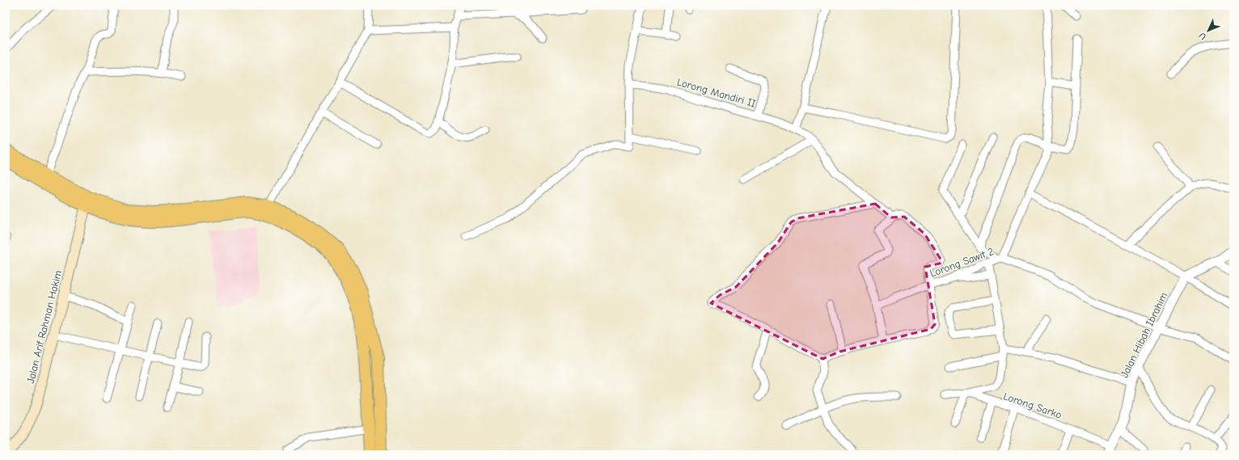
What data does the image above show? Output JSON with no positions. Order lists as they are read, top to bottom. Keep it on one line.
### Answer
{"streets":{"main road":["Jalan Arif Rahman Hakim"],"street":["Lorong Mandiri II","Lorong Sawit 2","Jalan Hibah Ibrahim","Lorong Sarko"]},"crossings":[["Lorong Sawit 2","Jalan Hibah Ibrahim"],["Jalan Hibah Ibrahim","Lorong Sarko"]],"north":"bottom left"}
